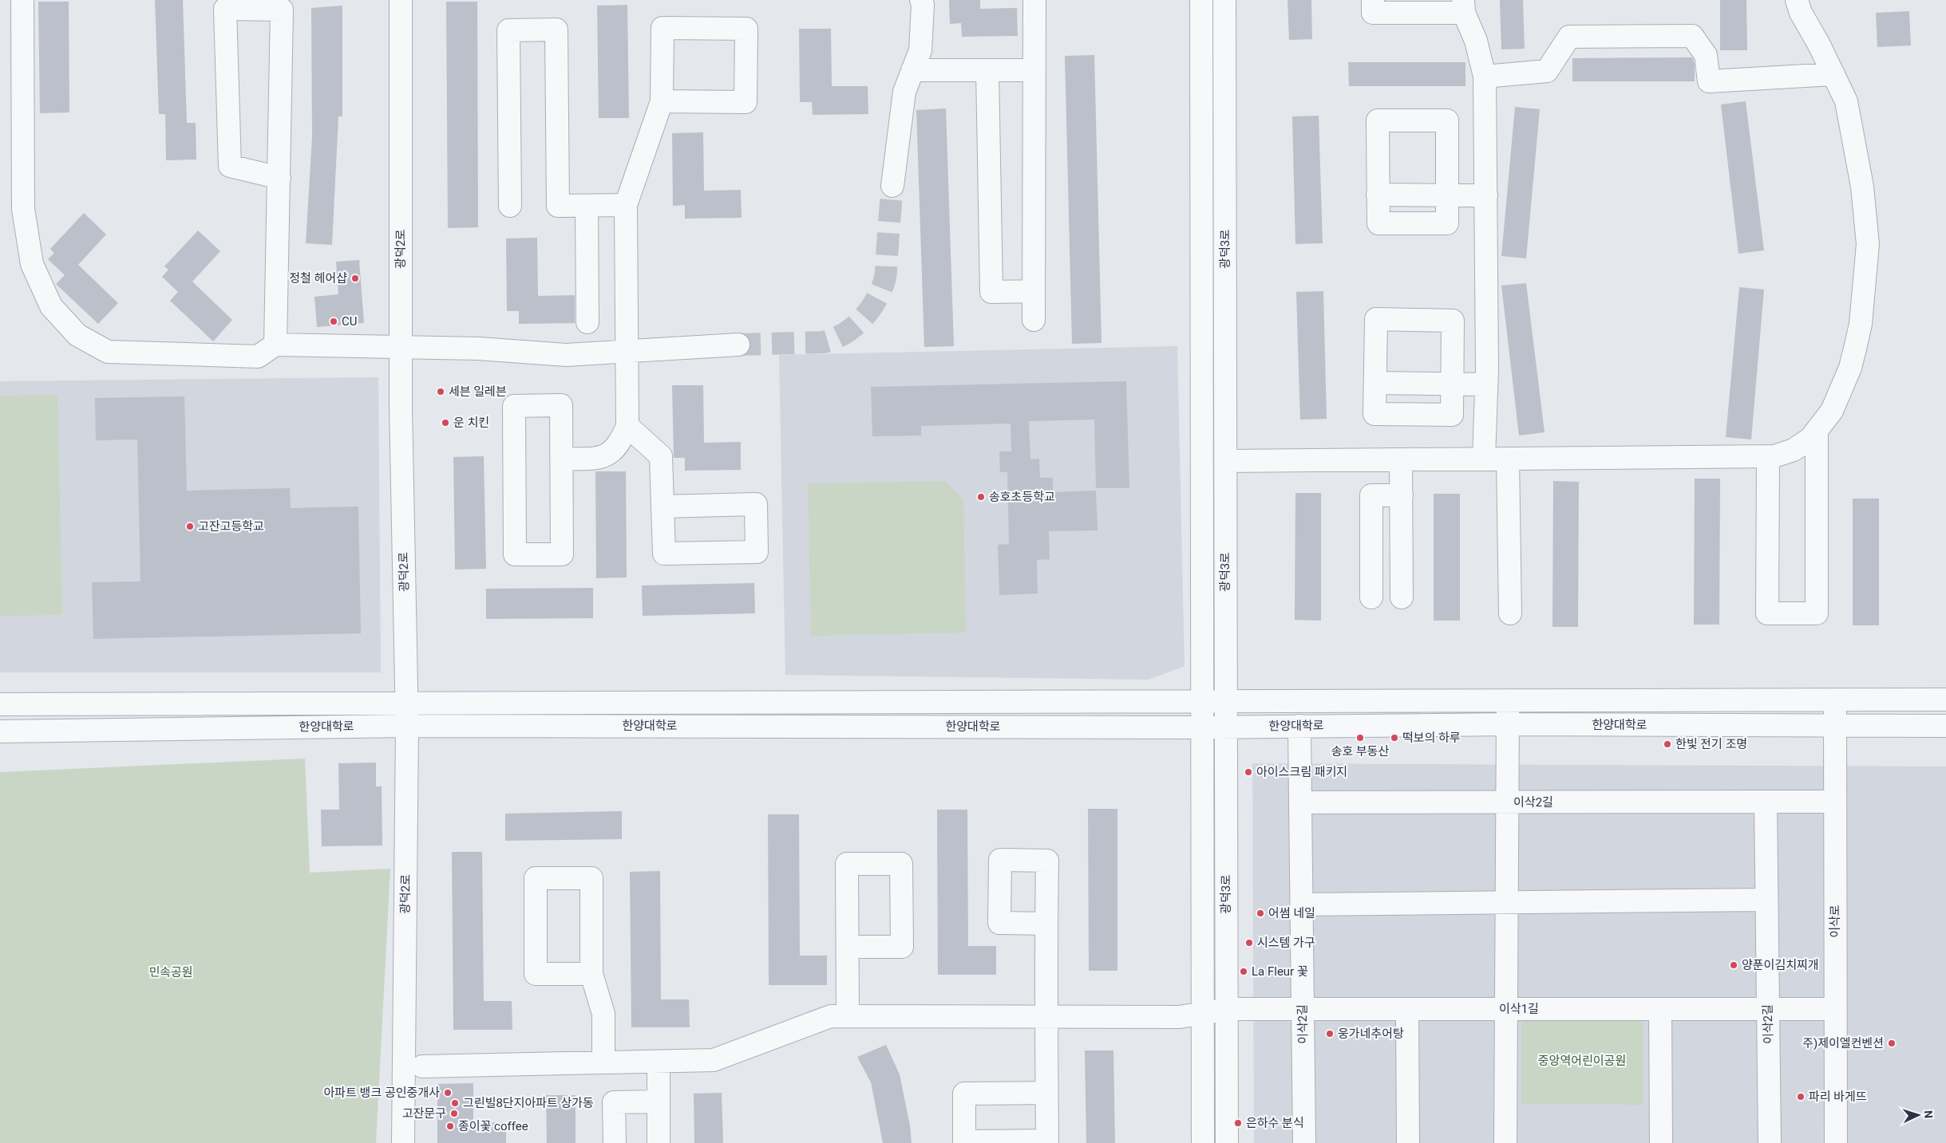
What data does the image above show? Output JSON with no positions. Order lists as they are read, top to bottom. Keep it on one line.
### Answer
{"streets":{"street":["광덕2로","광덕3로","한양대학로","이삭2길","이삭로","이삭1길"]},"crossings":[["광덕2로","한양대학로"],["광덕3로","한양대학로"],["광덕3로","이삭1길"],["한양대학로","이삭로"],["이삭2길","이삭1길"],["이삭로","이삭1길"]],"parks":["민속공원","중앙역어린이공원"],"places":["정철 헤어샵","CU","세븐 일레븐","운 치킨","송호초등학교","고잔고등학교","송호 부동산","떡보의 하루","한빛 전기 조명","아이스크림 패키지","어썸 네일","시스템 가구","양푼이김치찌개","La Fleur 꽃","웅가네추어탕","주)제이엘컨벤션","아파트 뱅크 공인중개사","파리 바게뜨","그린빌8단지아파트 상가동","고잔문구","은하수 분식","종이꽃 coffee"],"north":"right"}
